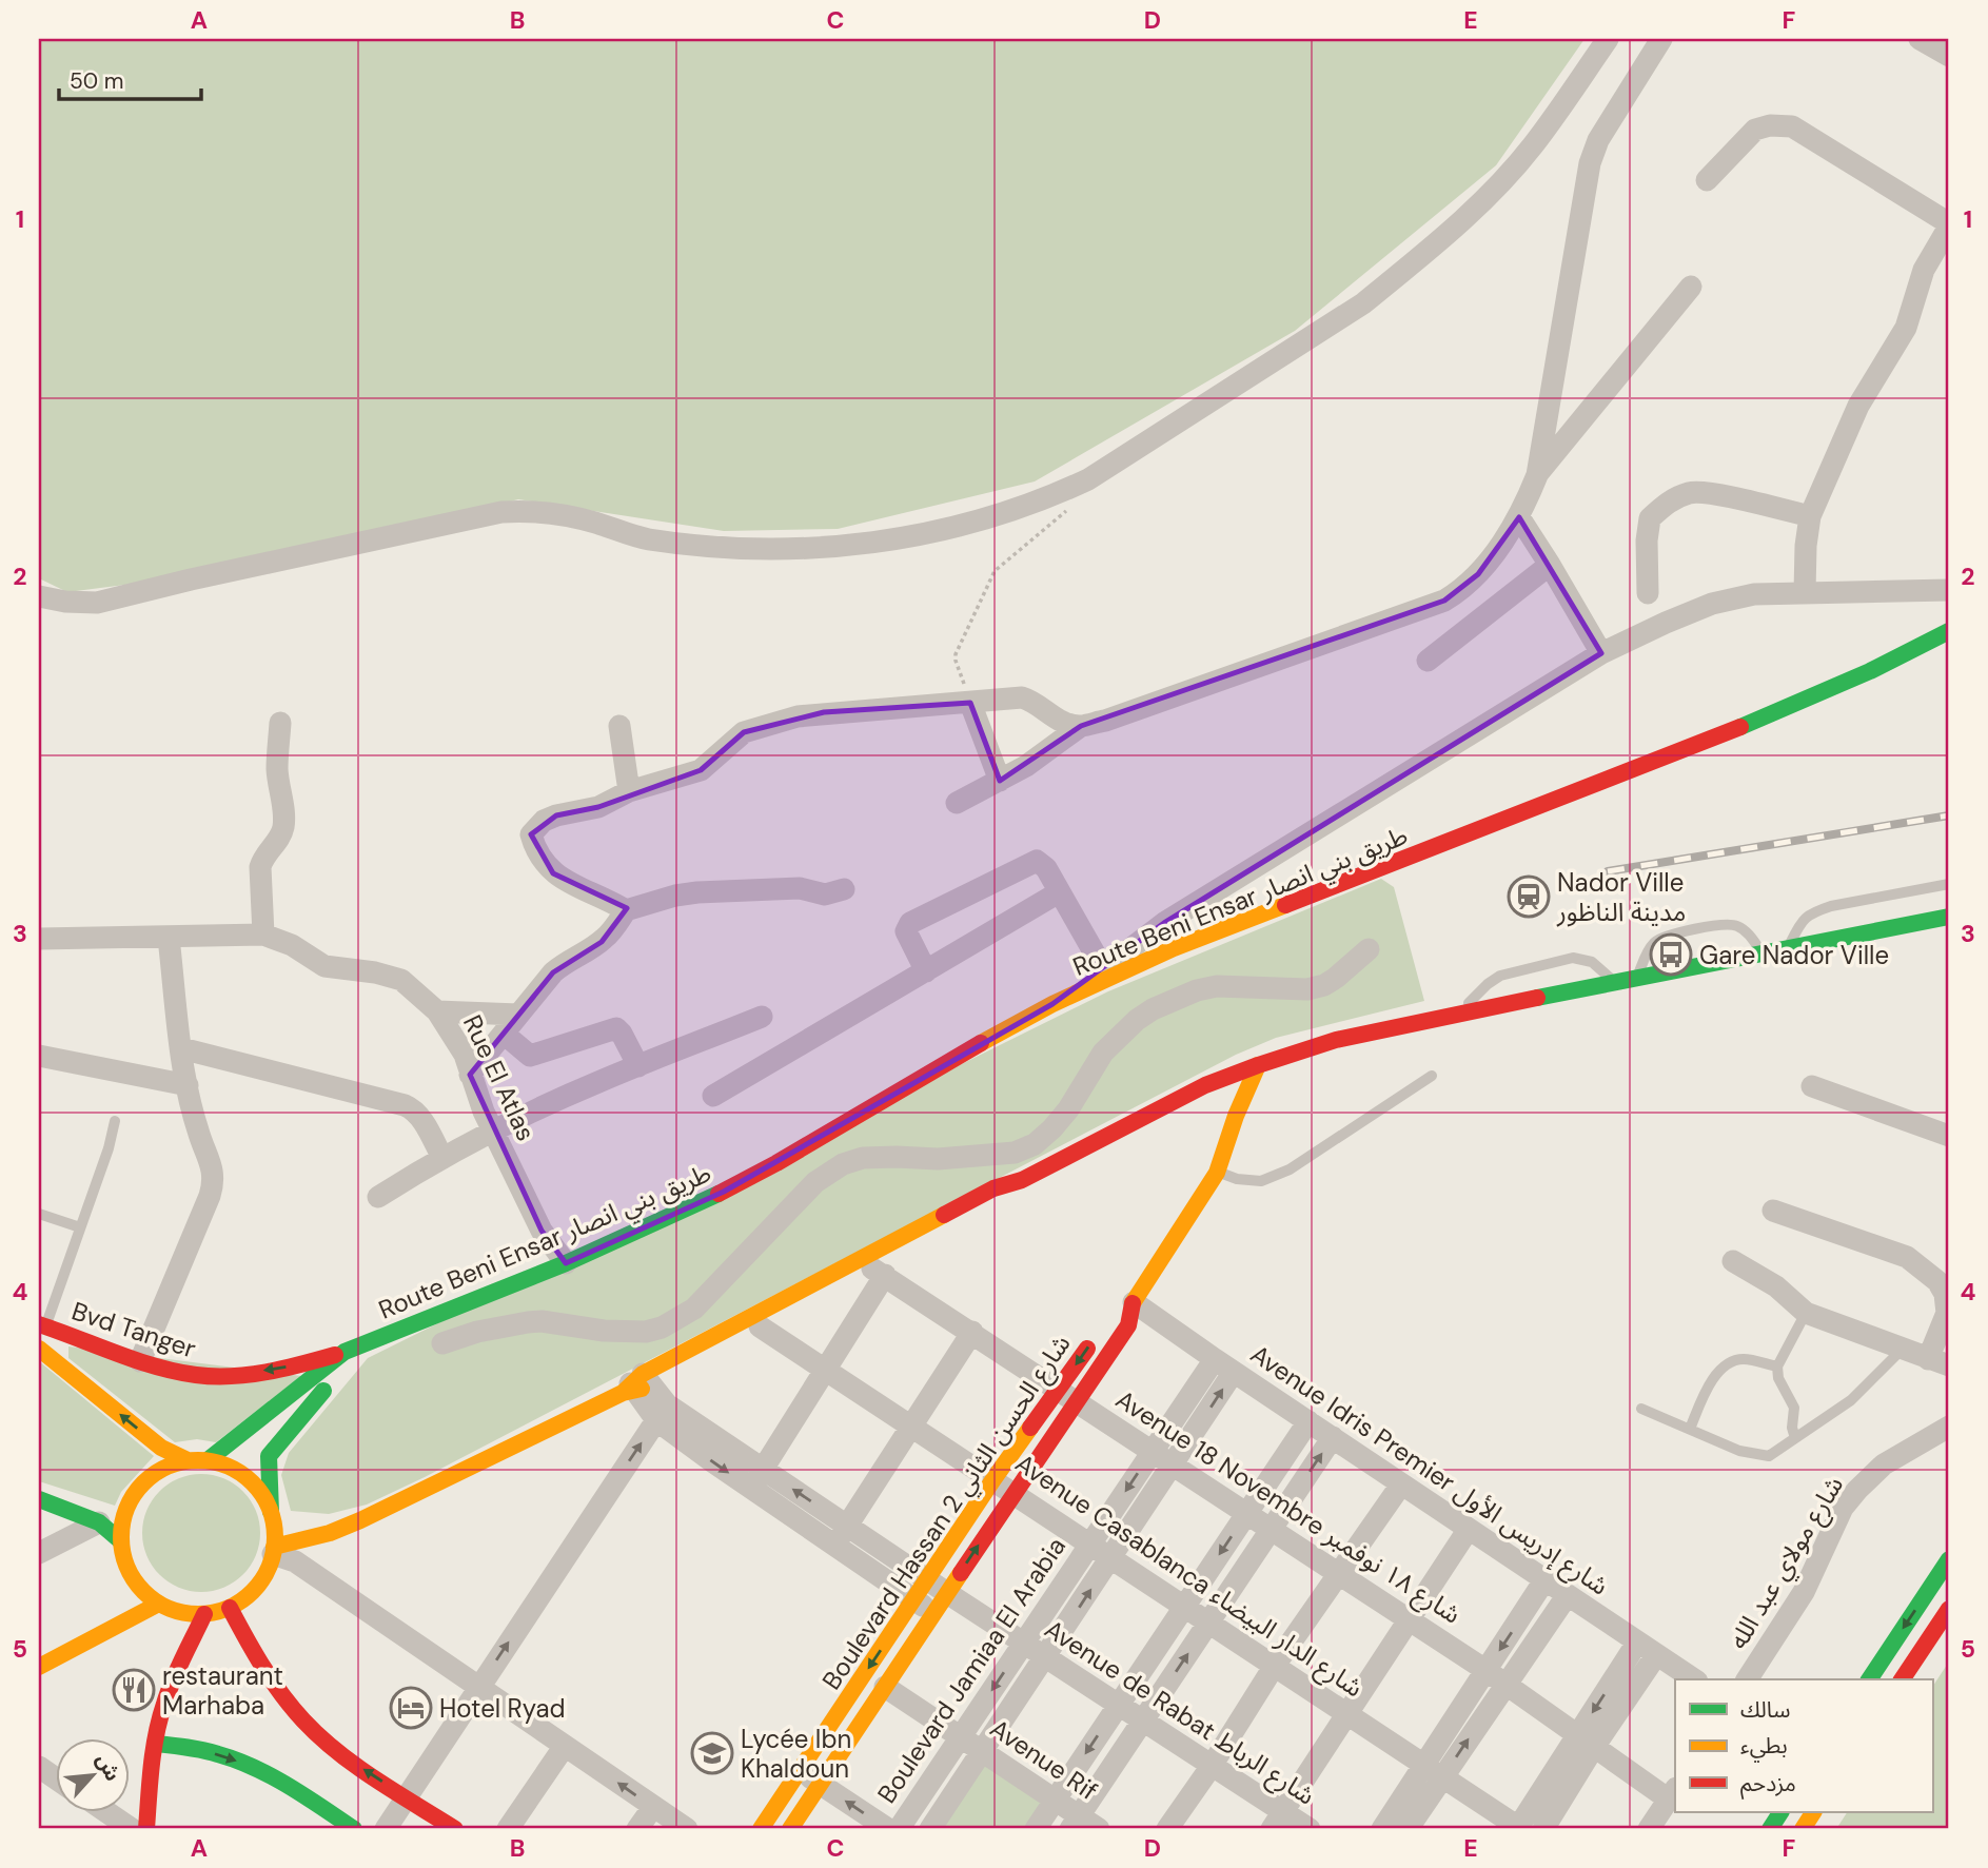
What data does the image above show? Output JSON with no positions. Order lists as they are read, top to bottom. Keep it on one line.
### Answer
{"streets":{"main road":["Route Beni Ensar طريق بني انصار","Bvd Tanger","Boulevard Hassan 2 شارع الحسن الثاني"],"street":["Rue El Atlas","Avenue Idris Premier شارع إدريس الأول","Avenue 18 Novembre شارع ١٨ نوفمبر","شارع مولاي عبد الله","Avenue Casablanca شارع الدار البيضاء","Boulevard Jamiaa El Arabia","Avenue de Rabat شارع الرباط","Avenue Rif"]},"crossings":[["Route Beni Ensar طريق بني انصار","Rue El Atlas"],["Route Beni Ensar طريق بني انصار","Bvd Tanger"],["Avenue Idris Premier شارع إدريس الأول","Boulevard Hassan 2 شارع الحسن الثاني"],["Avenue Idris Premier شارع إدريس الأول","Boulevard Jamiaa El Arabia"],["Avenue 18 Novembre شارع ١٨ نوفمبر","Boulevard Hassan 2 شارع الحسن الثاني"],["Avenue 18 Novembre شارع ١٨ نوفمبر","Boulevard Jamiaa El Arabia"],["Boulevard Hassan 2 شارع الحسن الثاني","Avenue Casablanca شارع الدار البيضاء"],["Boulevard Hassan 2 شارع الحسن الثاني","Avenue de Rabat شارع الرباط"],["Boulevard Hassan 2 شارع الحسن الثاني","Avenue Rif"],["Avenue Casablanca شارع الدار البيضاء","Boulevard Jamiaa El Arabia"],["Boulevard Jamiaa El Arabia","Avenue de Rabat شارع الرباط"],["Boulevard Jamiaa El Arabia","Avenue Rif"]],"places":{"station":["Nador Ville مدينة الناظور"],"bus stop":["Gare Nador Ville"],"restaurant":["restaurant Marhaba"],"hotel":["Hotel Ryad"],"school or university":["Lycée Ibn Khaldoun"]},"legend":["سالك","بطيء","مزدحم"],"scale_bar":"50 m","north":"top right","grid":{"columns":["A","B","C","D","E","F"],"rows":["1","2","3","4","5"]}}
